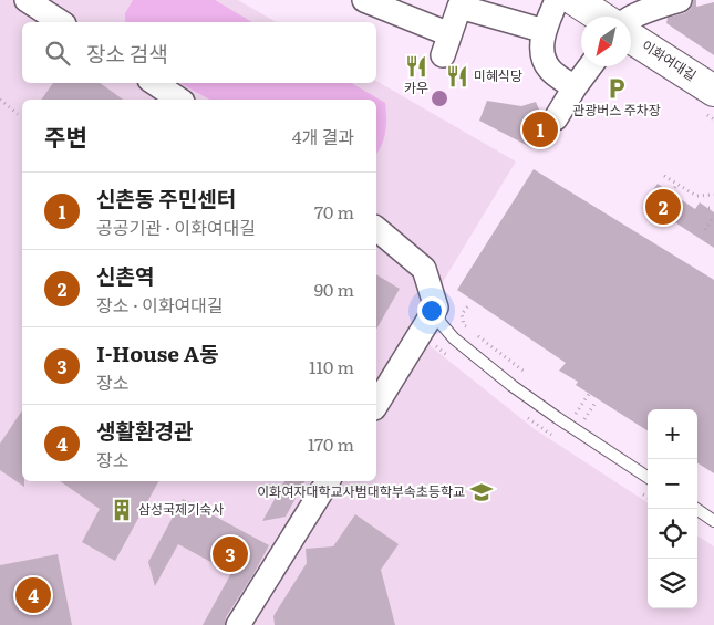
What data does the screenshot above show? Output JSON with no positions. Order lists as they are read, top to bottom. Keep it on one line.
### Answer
{"streets":{"street":["이화여대길"]},"places":{"restaurant":["카우","미혜식당"],"parking":["관광버스 주차장"],"school or university":["이화여자대학교사범대학부속초등학교"],"building":["삼성국제기숙사"]},"north":"bottom left","page":{"search":"장소 검색","heading":["주변","4개 결과"],"pins":["1","2","3","4"],"list":[{"mark":"1","name":"신촌동 주민센터","note":"공공기관 · 이화여대길","value":"70 m"},{"mark":"2","name":"신촌역","note":"장소 · 이화여대길","value":"90 m"},{"mark":"3","name":"I-House A동","note":"장소","value":"110 m"},{"mark":"4","name":"생활환경관","note":"장소","value":"170 m"}],"map_buttons":["+","−"]}}
